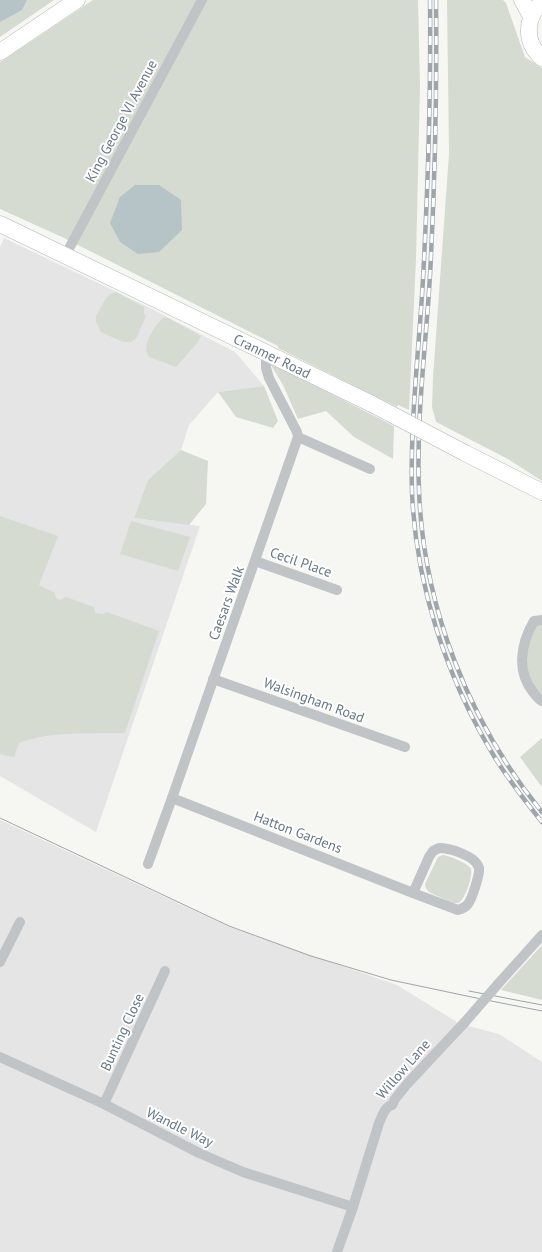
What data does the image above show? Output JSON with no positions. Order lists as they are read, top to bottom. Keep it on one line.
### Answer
{"streets":{"main road":["Cranmer Road"],"street":["King George VI Avenue","Cecil Place","Caesars Walk","Walsingham Road","Hatton Gardens","Bunting Close","Willow Lane","Wandle Way"]},"crossings":[["King George VI Avenue","Cranmer Road"],["Cecil Place","Caesars Walk"],["Caesars Walk","Walsingham Road"],["Caesars Walk","Hatton Gardens"],["Bunting Close","Wandle Way"],["Willow Lane","Wandle Way"]]}
